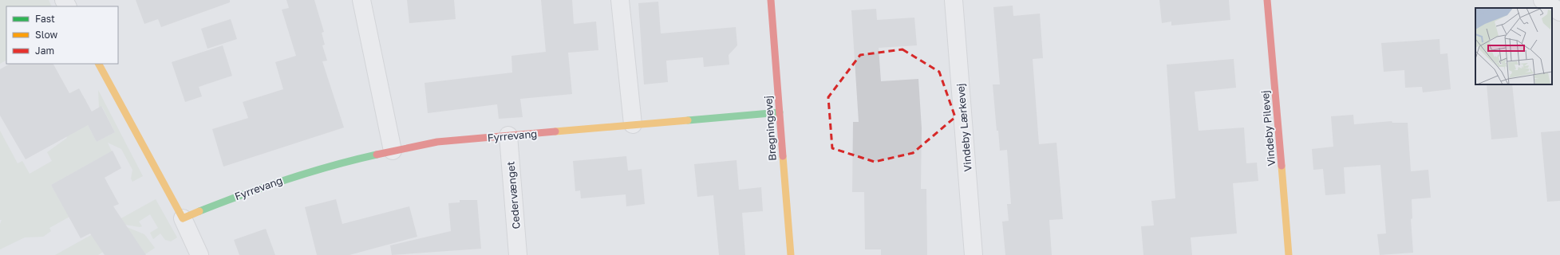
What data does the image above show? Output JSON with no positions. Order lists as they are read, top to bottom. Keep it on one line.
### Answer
{"streets":{"street":["Vindeby Lærkevej","Bregningevej","Vindeby Pilevej","Fyrrevang","Cedervænget"]},"crossings":[["Bregningevej","Fyrrevang"],["Fyrrevang","Cedervænget"]],"legend":["Fast","Slow","Jam"]}
